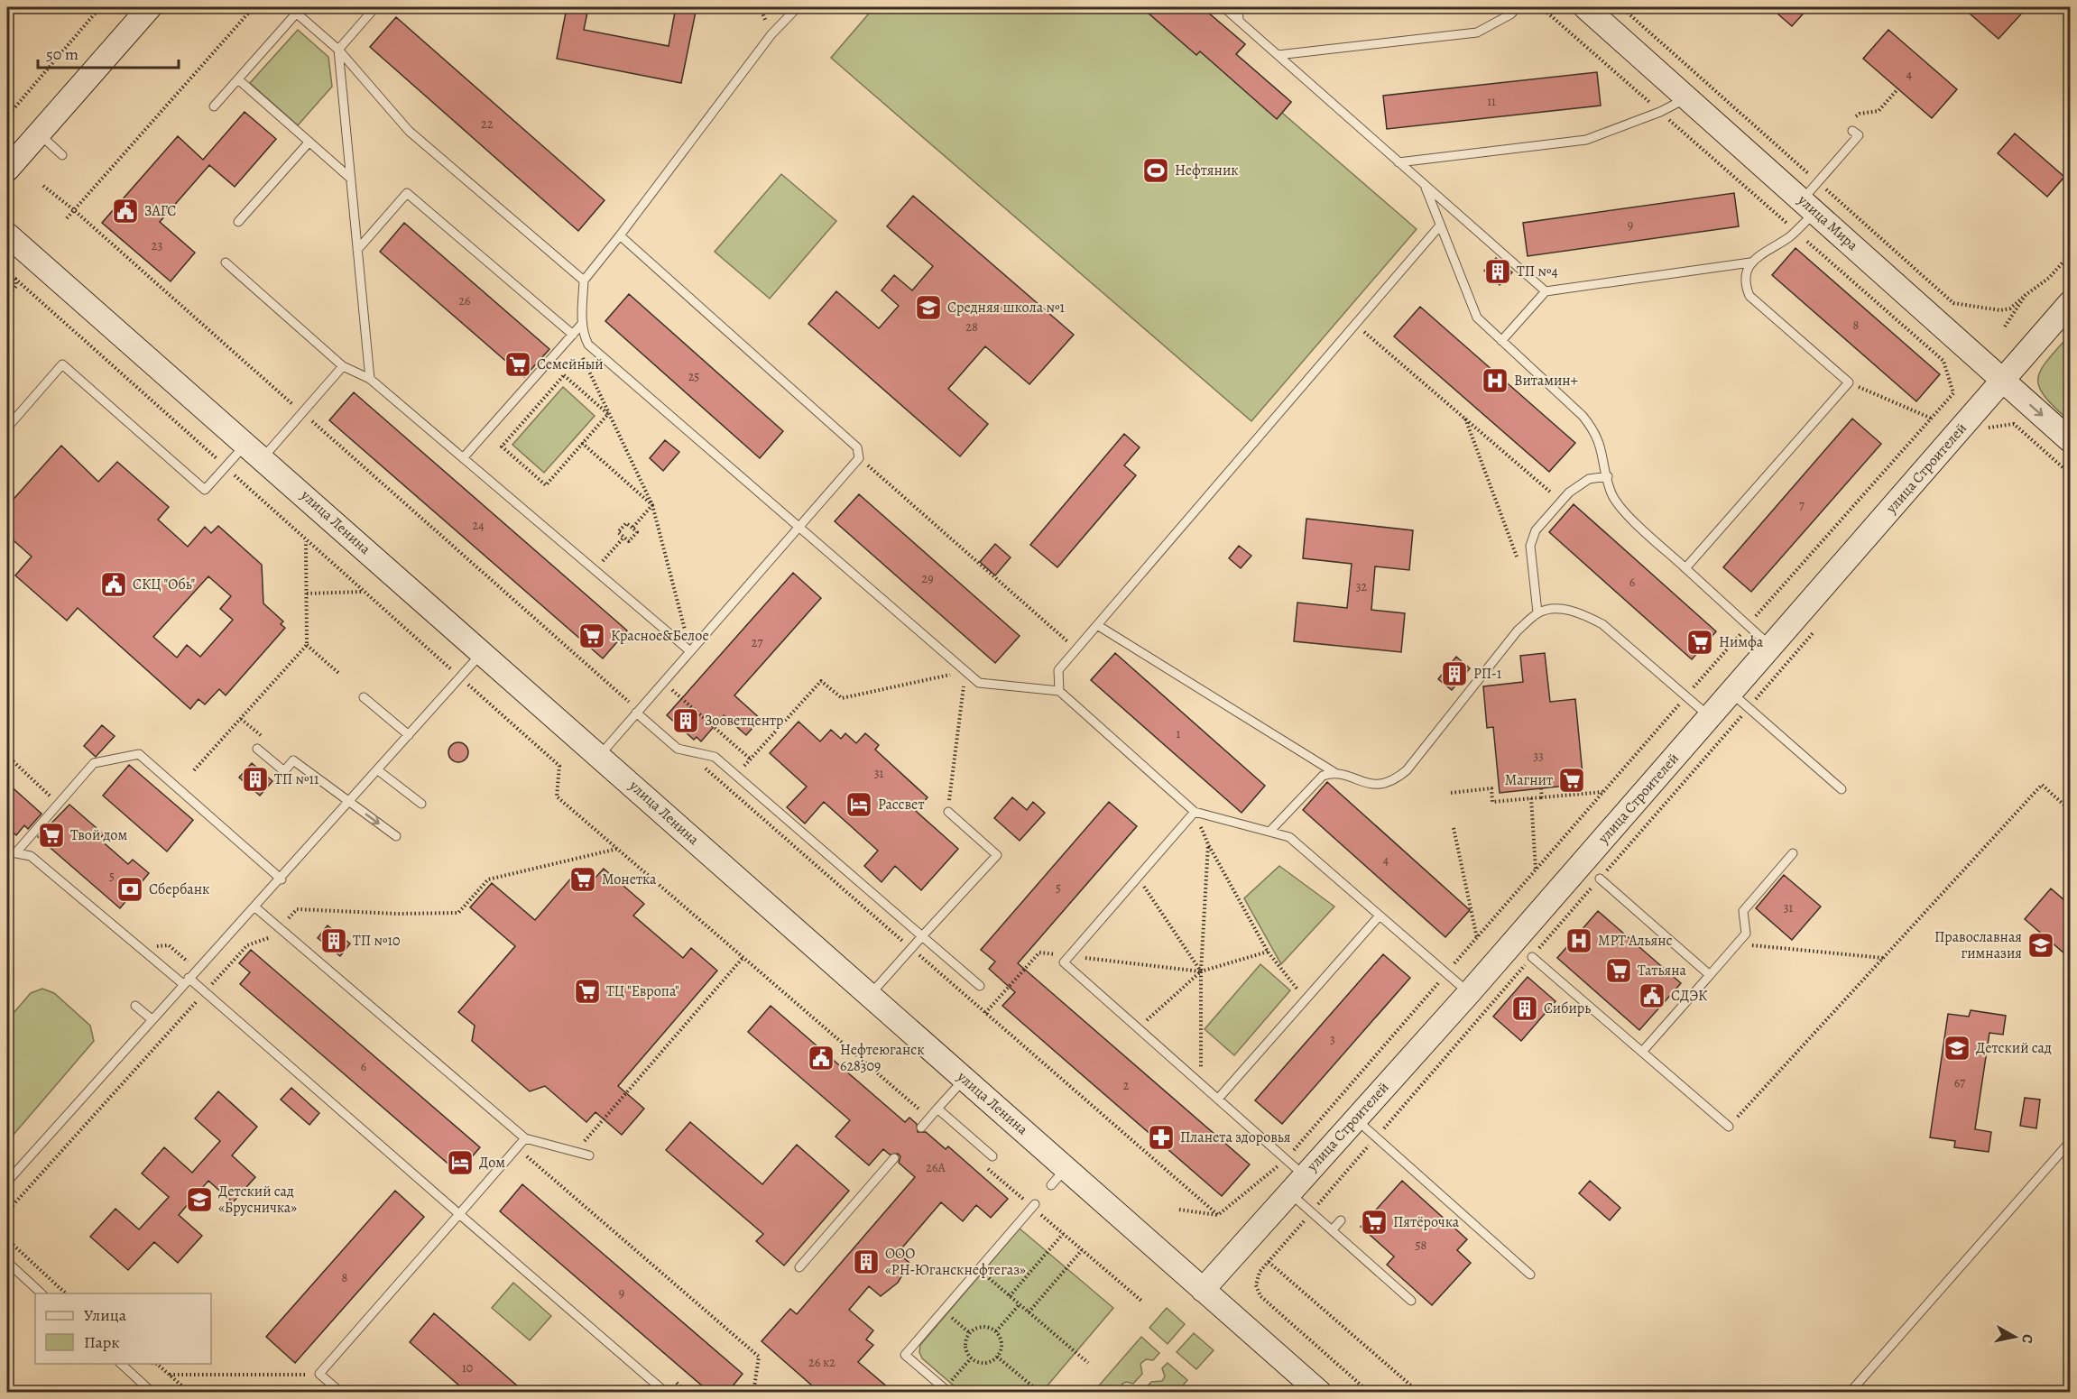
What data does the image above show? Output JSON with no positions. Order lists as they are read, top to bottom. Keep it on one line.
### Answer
{"streets":{"main road":["улица Мира","улица Строителей","улица Ленина"]},"crossings":[["улица Мира","улица Строителей"],["улица Строителей","улица Ленина"]],"places":{"sports":["Нефтяник"],"public building":["ЗАГС","СКЦ \"Обь\"","СДЭК","Нефтеюганск 628309"],"building":["ТП №4","РП-1","Зооветцентр","ТП №11","ТП №10","Сибирь","ООО «РН-Юганскнефтегаз»"],"school or university":["Средняя школа №1","Православная гимназия","Детский сад","Детский сад «Брусничка»"],"supermarket":["Семейный","Красное&Белое","Нимфа","Магнит","Твой дом","Монетка","Татьяна","ТЦ \"Европа\"","Пятёрочка"],"hospital":["Витамин+","МРТ Альянс"],"hotel":["Рассвет","Дом"],"bank":["Сбербанк"],"pharmacy":["Планета здоровья"]},"house_numbers":["4","11","22","9","23","26","8","28","25","7","24","29","6","32","27","1","33","31","4","5","5","31","3","6","67","2","26А","58","8","9","26 к2","10"],"legend":["Улица","Парк"],"scale_bar":"50 m","north":"right"}
